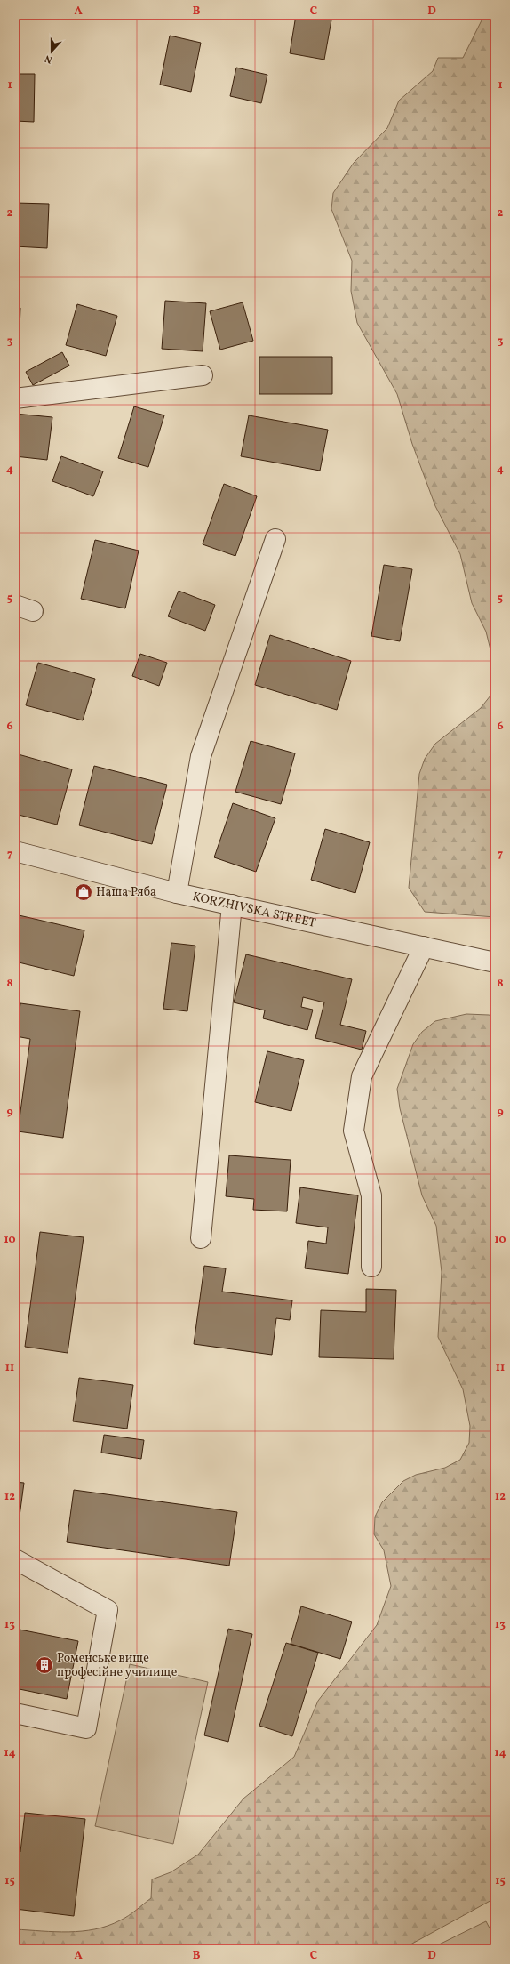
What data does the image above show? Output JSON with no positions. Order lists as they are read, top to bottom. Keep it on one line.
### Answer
{"streets":{"street":["KORZHIVSKA STREET"]},"places":{"shop":["Наша Ряба"],"building":["Роменське вище професійне училище"]},"north":"bottom","grid":{"columns":["A","B","C","D"],"rows":["1","2","3","4","5","6","7","8","9","10","11","12","13","14","15"]}}
